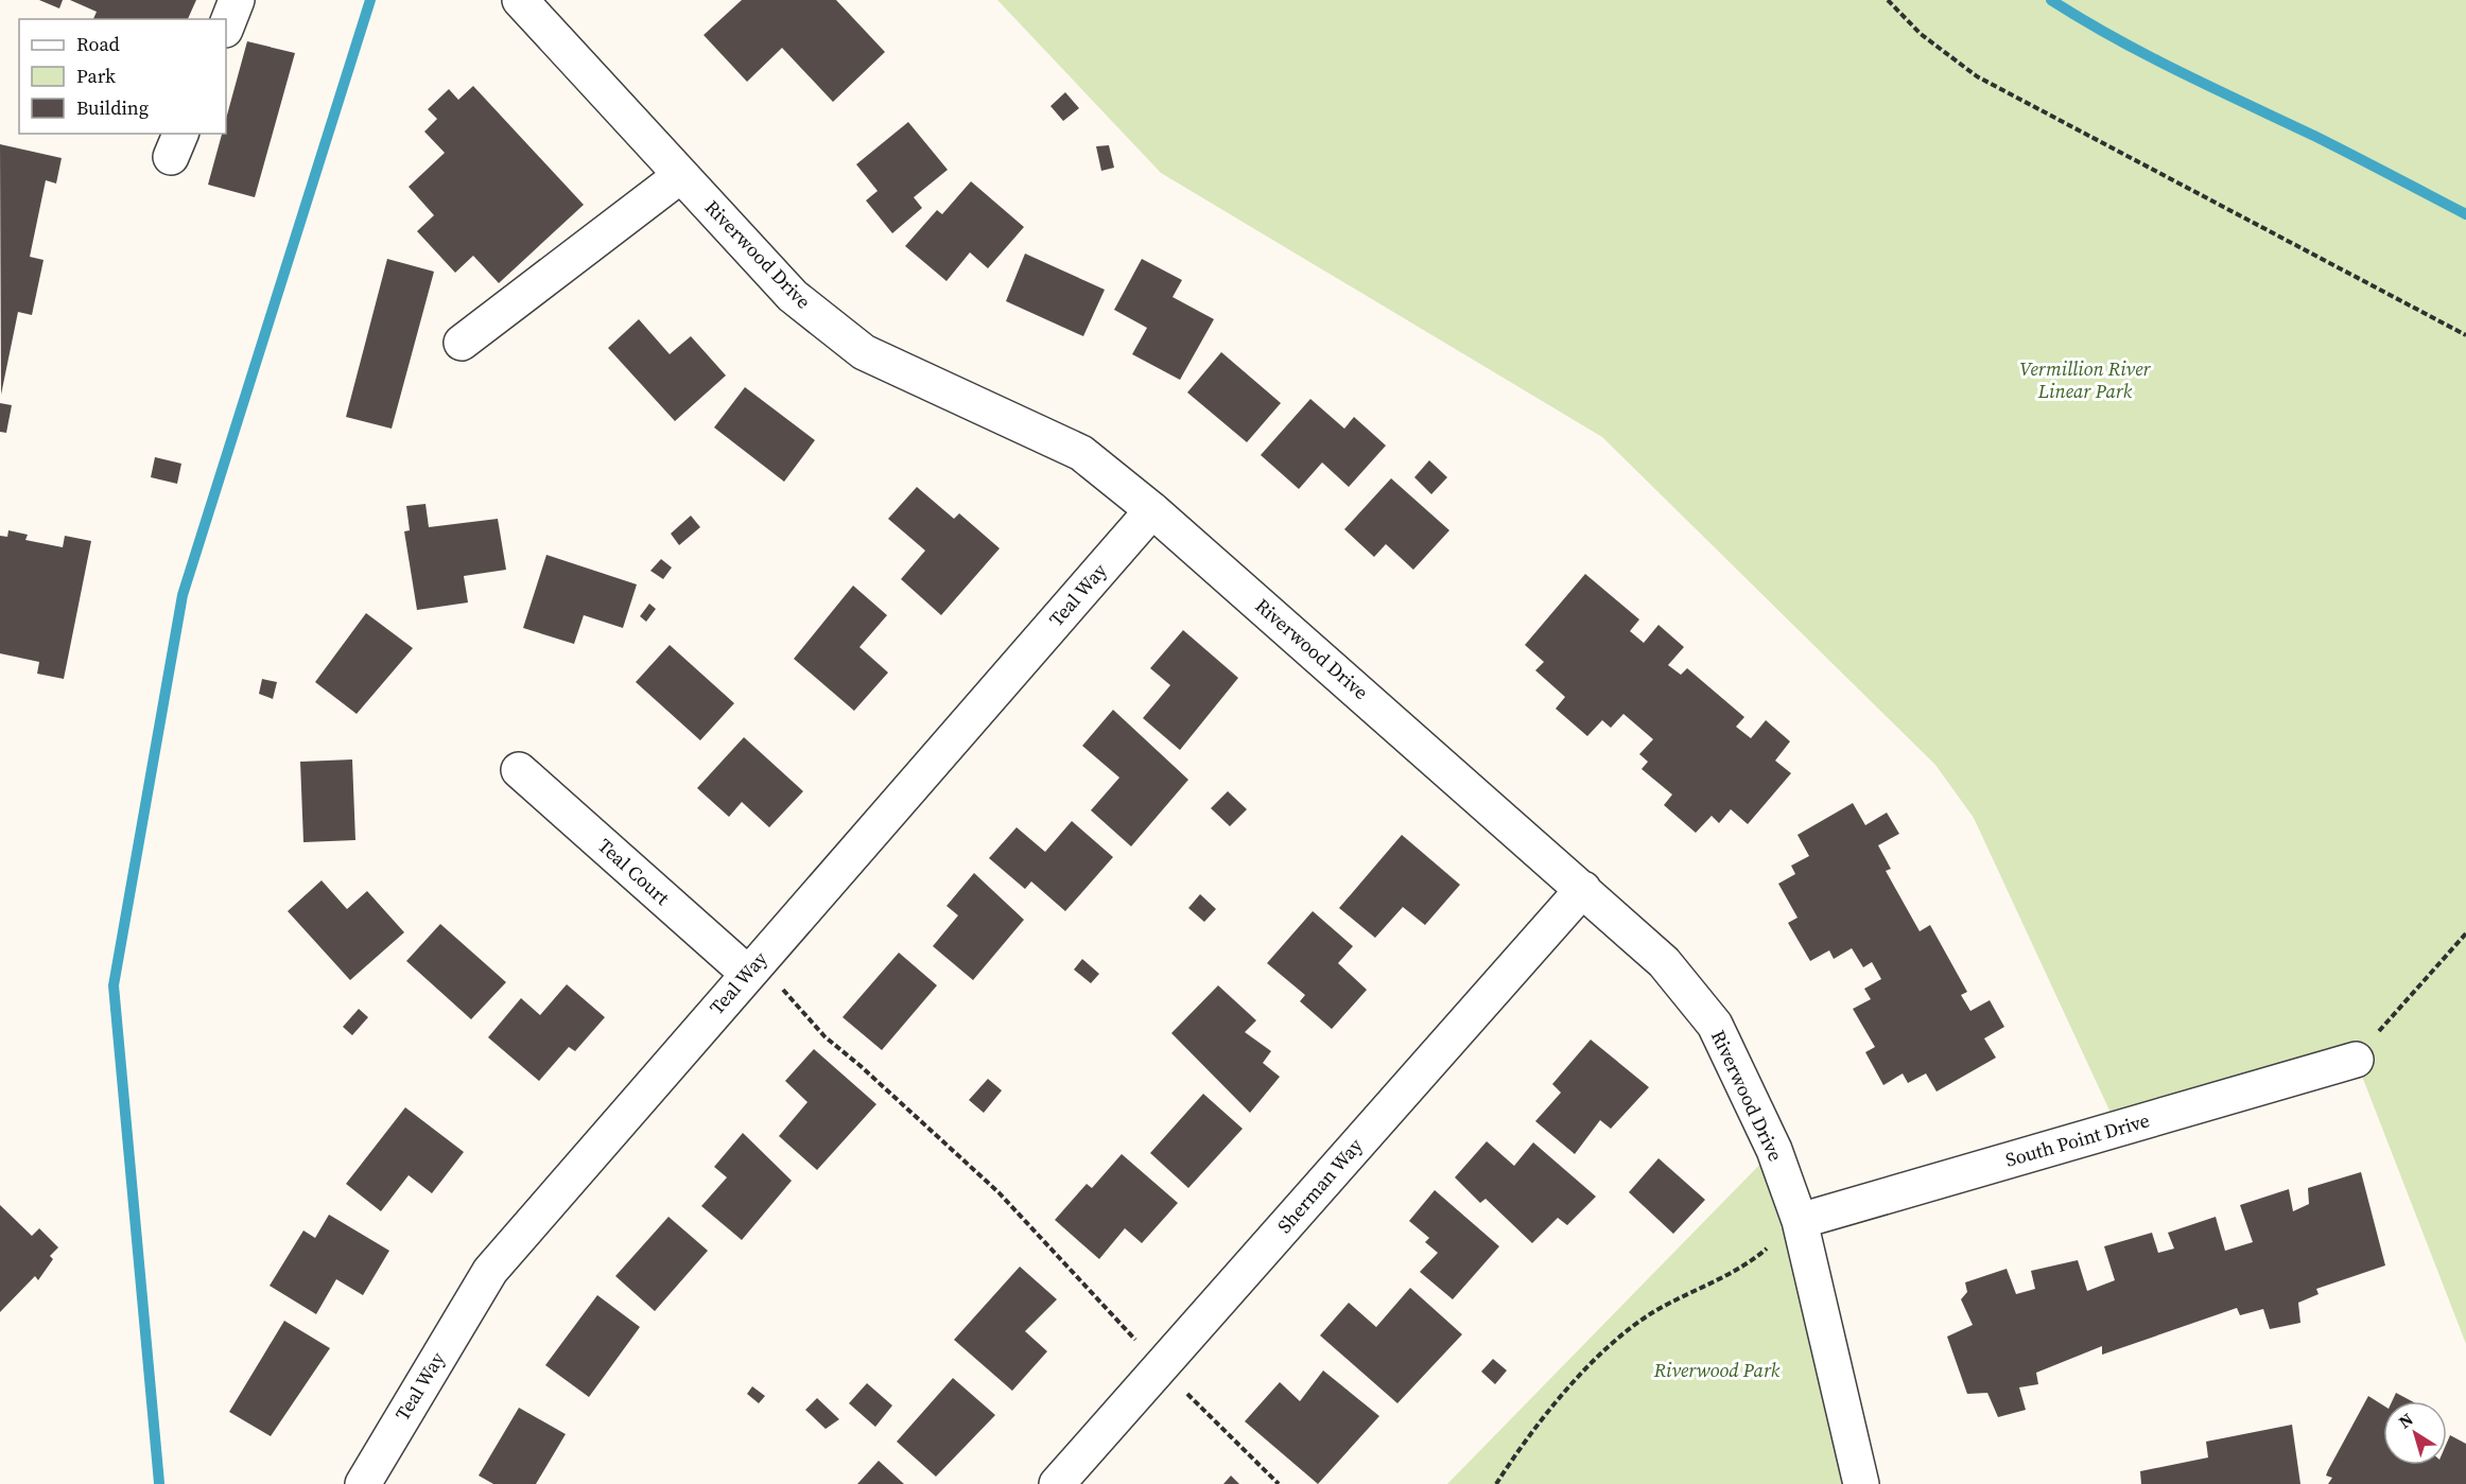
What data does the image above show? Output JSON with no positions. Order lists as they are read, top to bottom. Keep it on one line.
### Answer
{"streets":{"street":["Riverwood Drive","Teal Way","Teal Court","South Point Drive","Sherman Way"]},"crossings":[["Riverwood Drive","Teal Way"],["Riverwood Drive","South Point Drive"],["Riverwood Drive","Sherman Way"],["Teal Way","Teal Court"]],"parks":["Vermillion River Linear Park","Riverwood Park"],"legend":["Road","Park","Building"],"north":"top left"}
